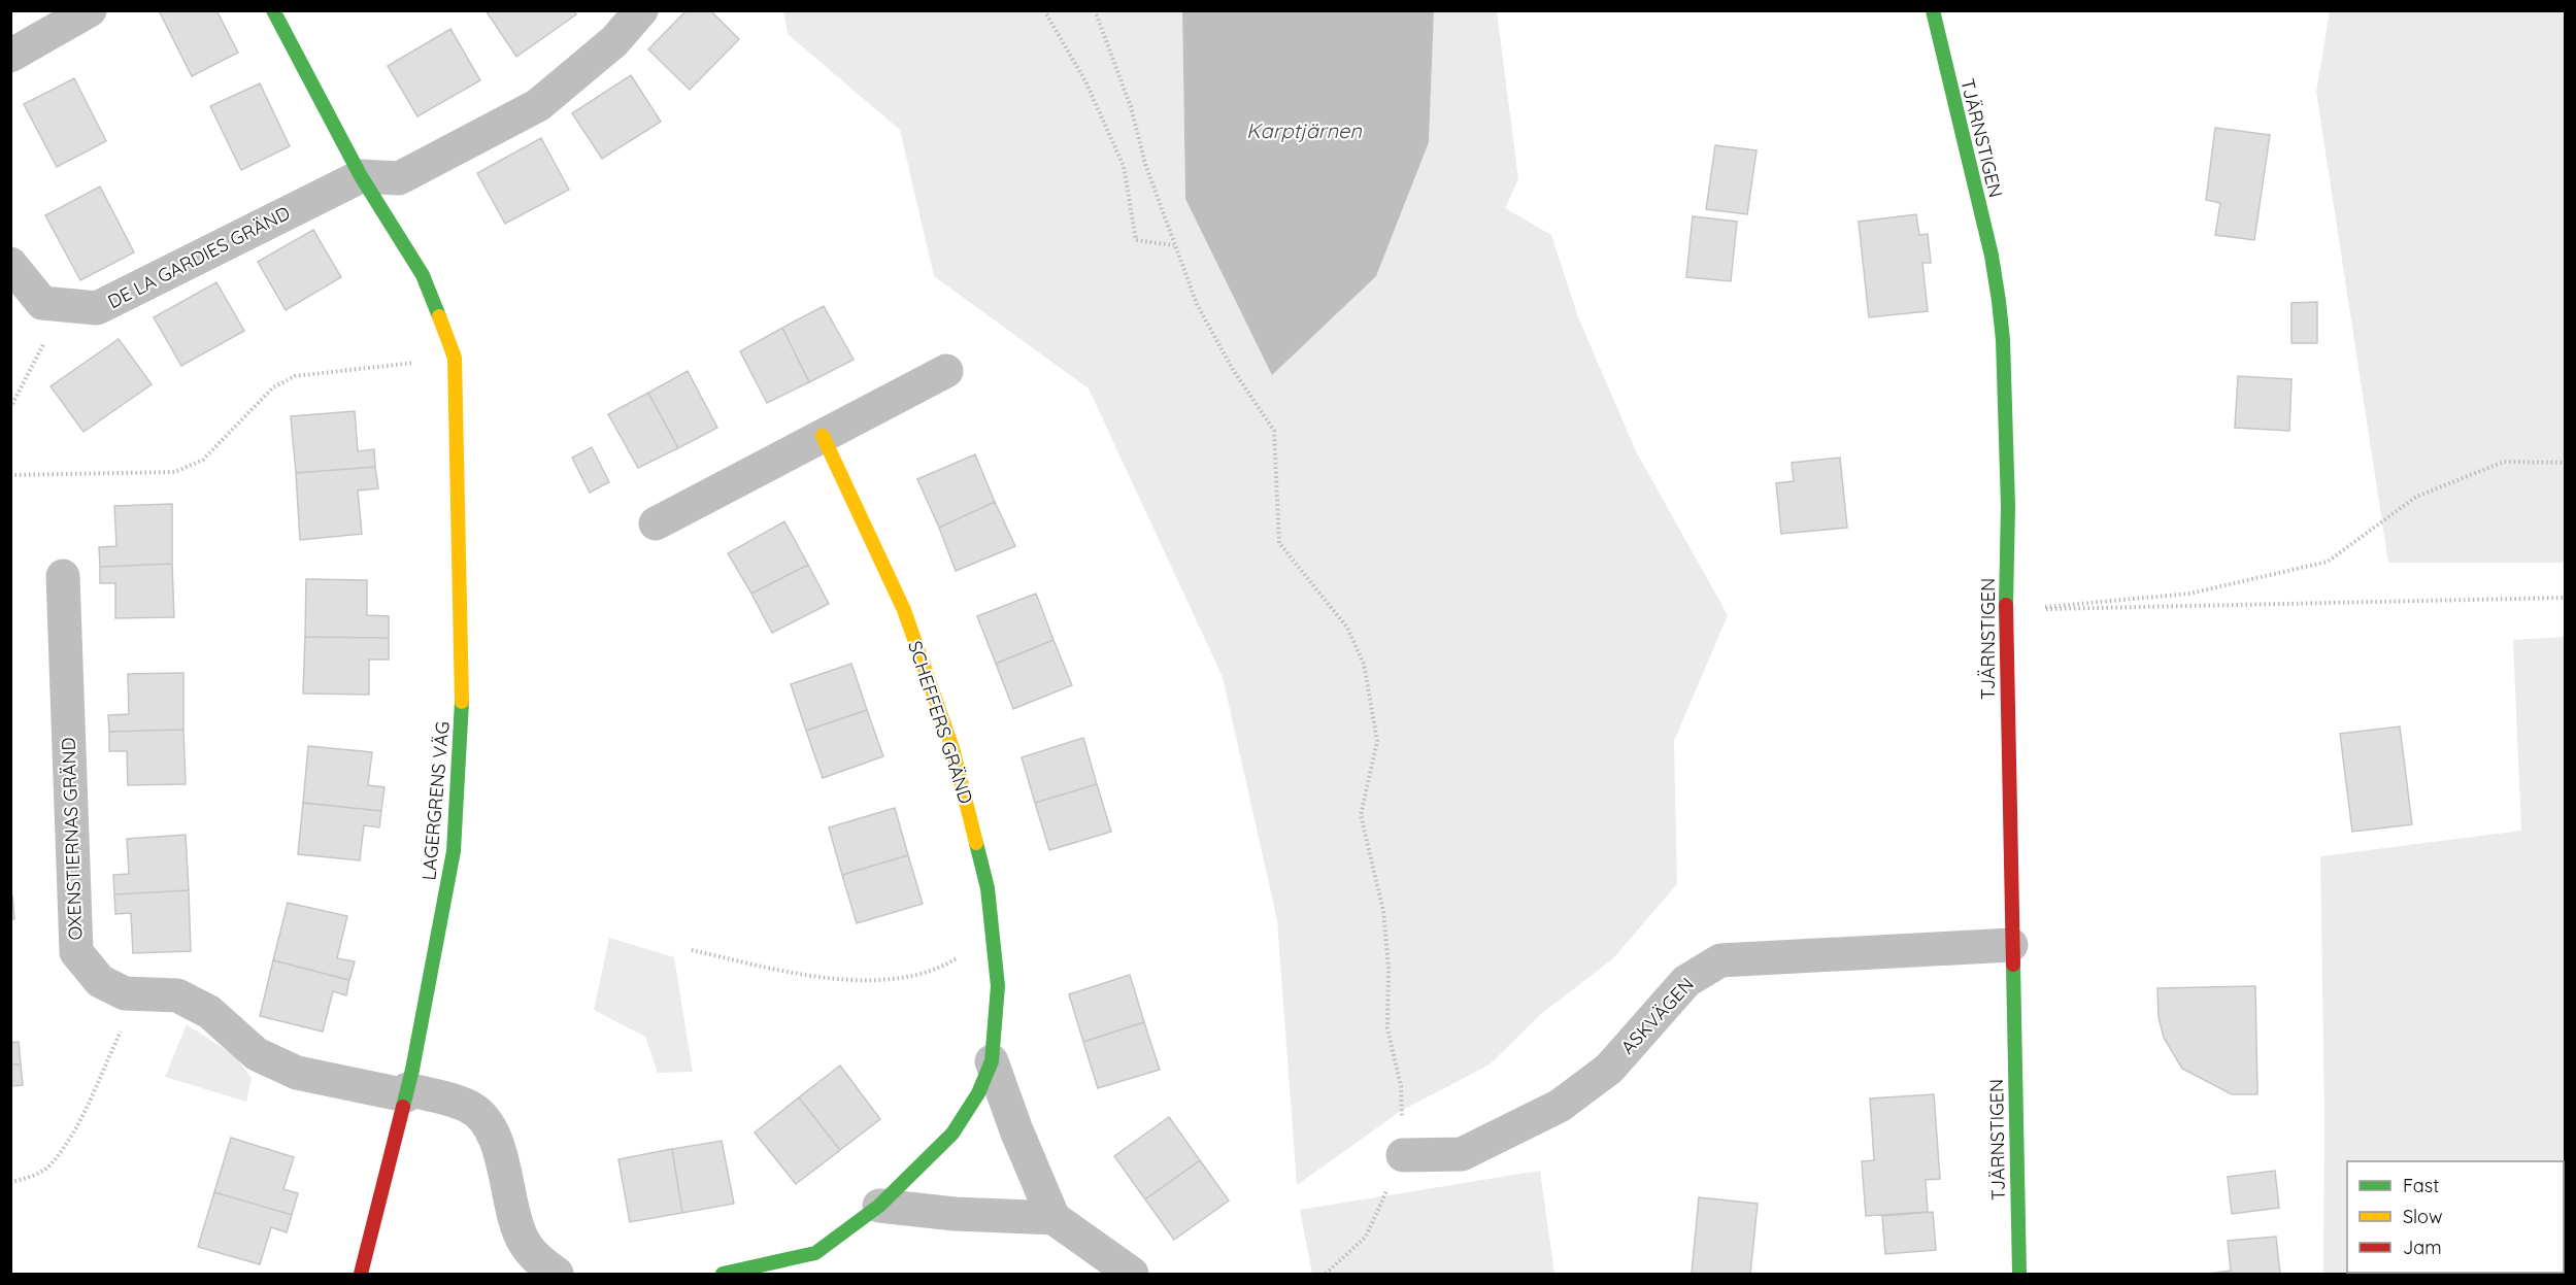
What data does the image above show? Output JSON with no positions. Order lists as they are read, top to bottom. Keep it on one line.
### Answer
{"streets":{"street":["TJÄRNSTIGEN","DE LA GARDIES GRÄND","SCHEFFERS GRÄND","LAGERGRENS VÄG","OXENSTIERNAS GRÄND","ASKVÄGEN"]},"crossings":[["TJÄRNSTIGEN","ASKVÄGEN"],["LAGERGRENS VÄG","OXENSTIERNAS GRÄND"]],"water":["Karptjärnen"],"legend":["Fast","Slow","Jam"]}
